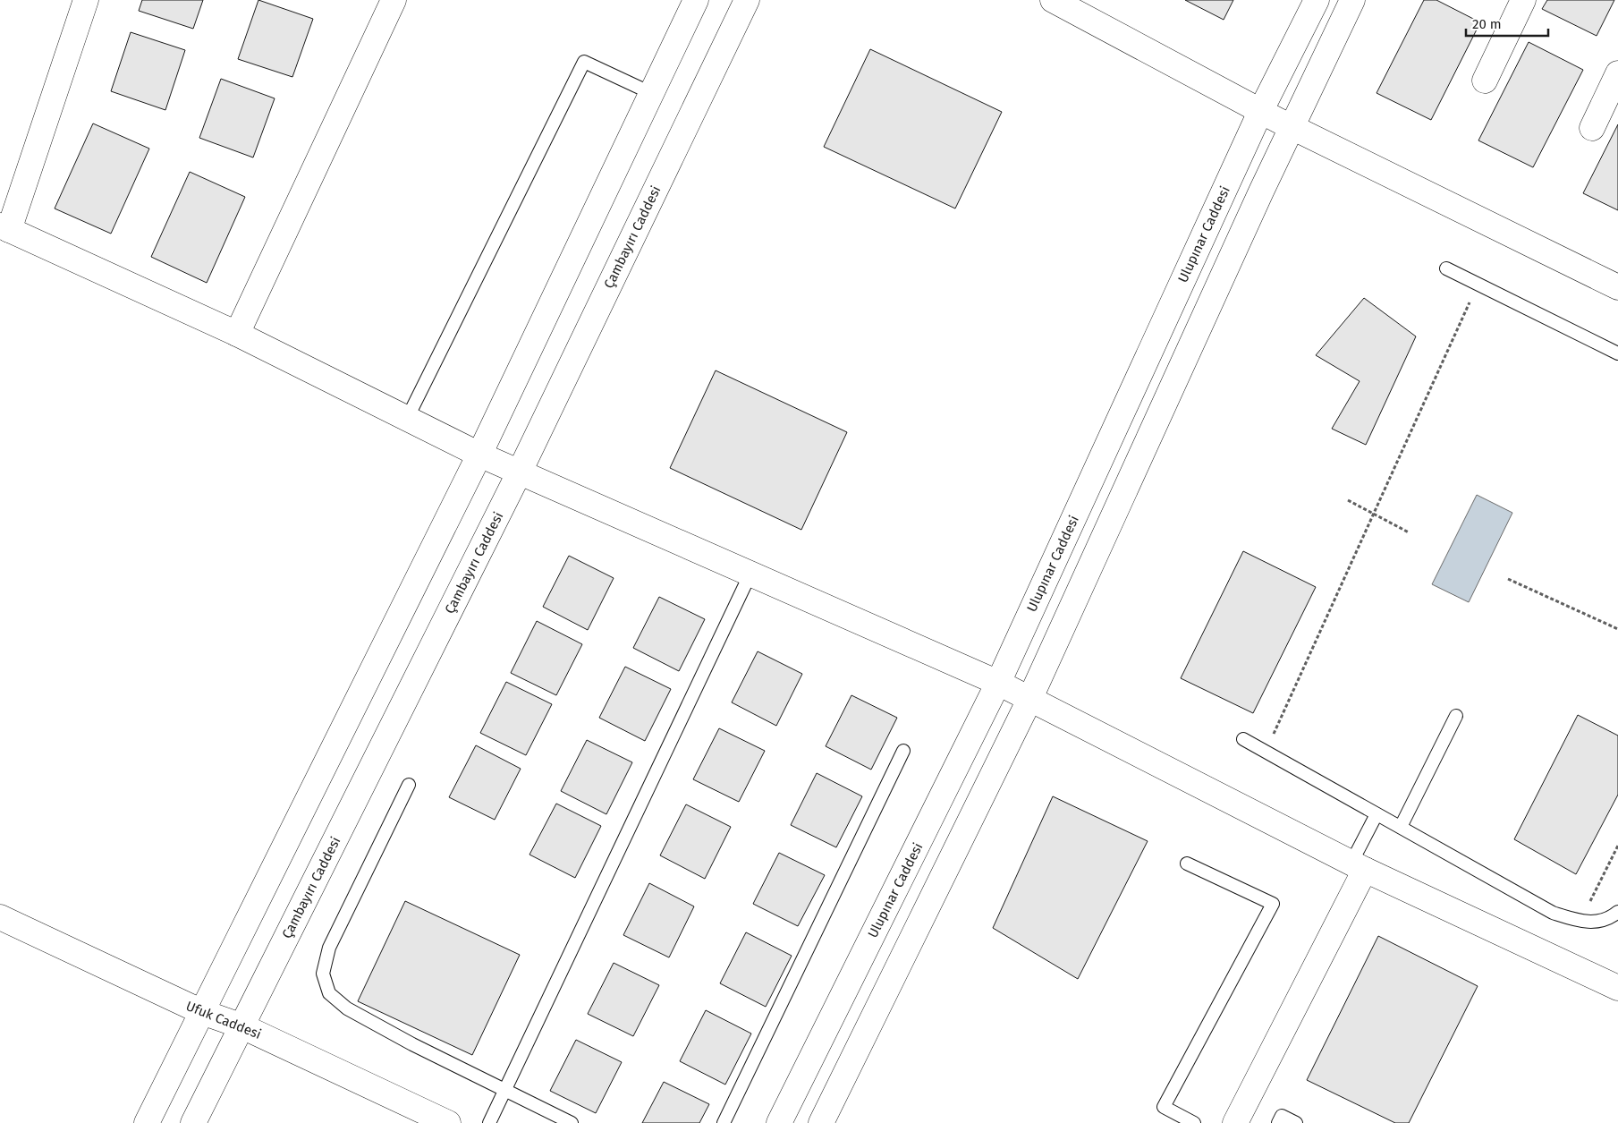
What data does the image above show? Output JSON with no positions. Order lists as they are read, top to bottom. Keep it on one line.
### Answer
{"streets":{"street":["Ulupınar Caddesi","Çambayırı Caddesi","Ufuk Caddesi"]},"crossings":[["Çambayırı Caddesi","Ufuk Caddesi"]],"scale_bar":"20 m"}
